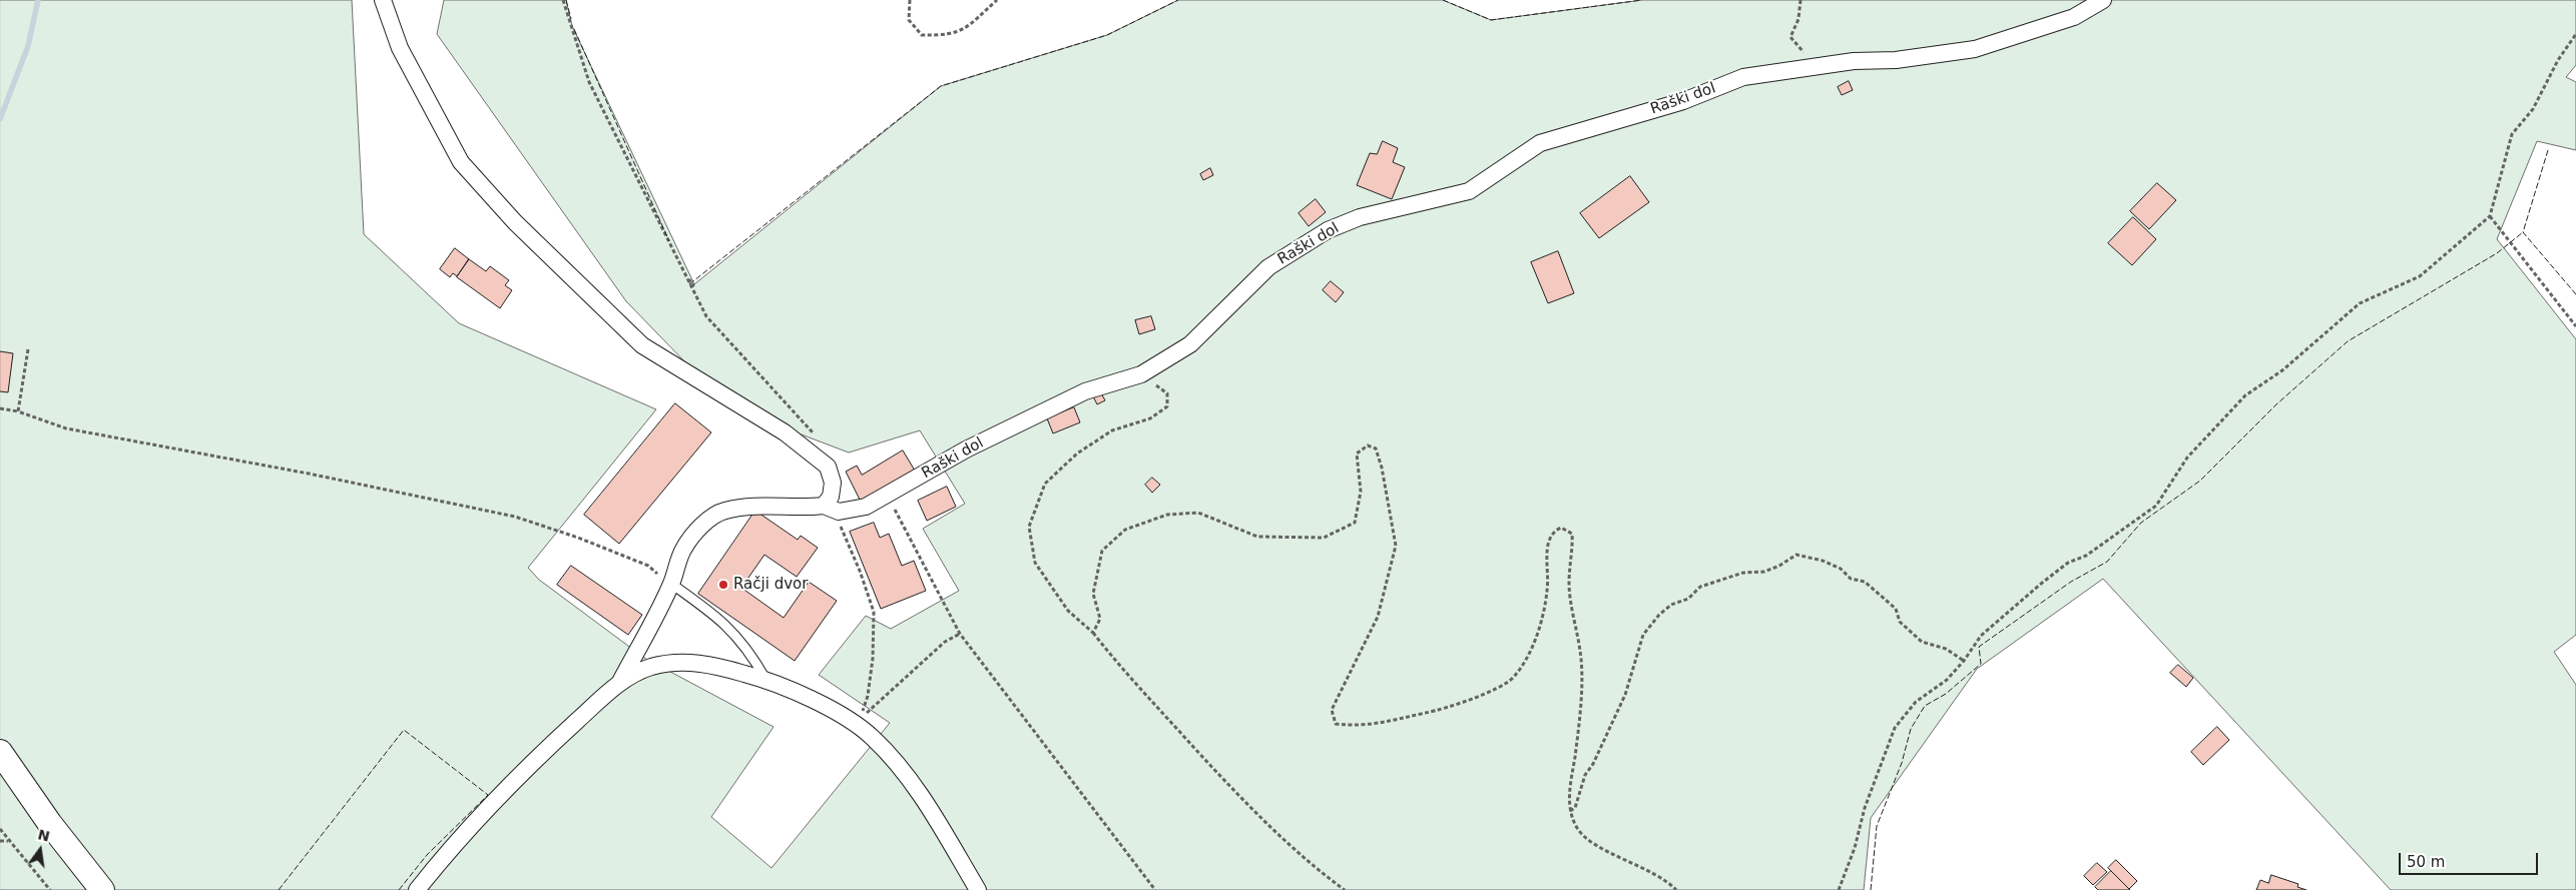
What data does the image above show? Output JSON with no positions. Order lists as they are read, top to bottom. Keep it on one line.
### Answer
{"streets":{"street":["Raški dol"]},"places":["Račji dvor"],"scale_bar":"50 m","north":"top"}
